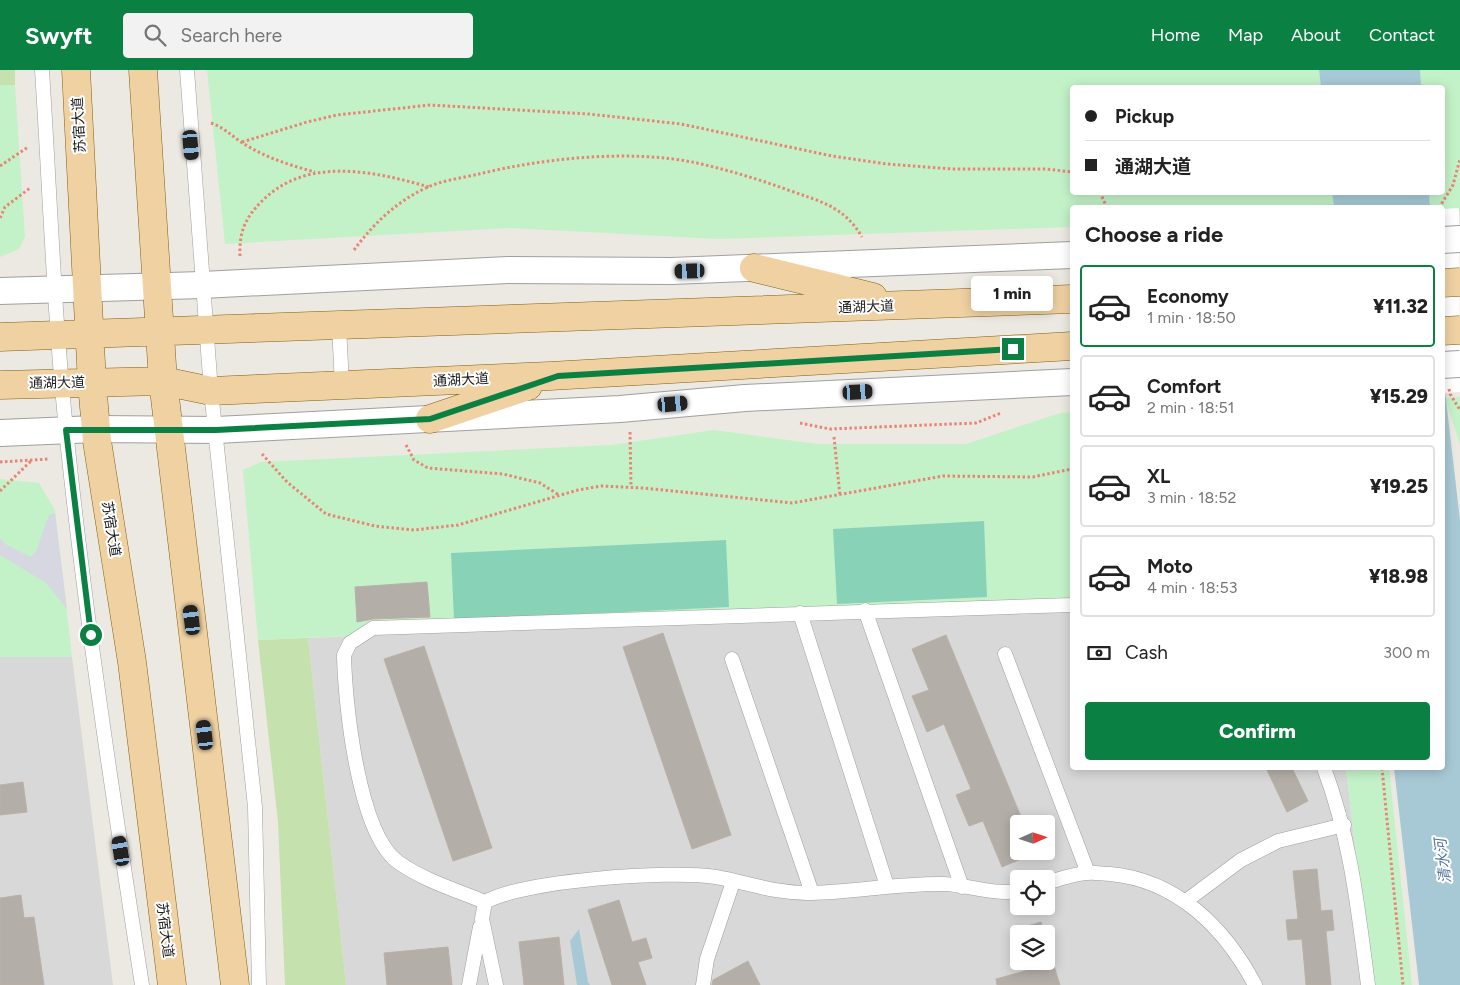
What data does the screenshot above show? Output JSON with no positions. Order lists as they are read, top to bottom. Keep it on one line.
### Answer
{"streets":{"main road":["苏宿大道","通湖大道"]},"crossings":[["苏宿大道","通湖大道"]],"water":["清水河"],"north":"right","page":{"header":"Swyft","search":"Search here","nav":["Home","Map","About","Contact"],"banner":["Pickup","通湖大道"],"heading":"Choose a ride","list":[{"name":"Economy","note":"1 min · 18:50","value":"¥11.32"},{"name":"Comfort","note":"2 min · 18:51","value":"¥15.29"},{"name":"XL","note":"3 min · 18:52","value":"¥19.25"},{"name":"Moto","note":"4 min · 18:53","value":"¥18.98"}],"bubble":"1 min","pay":["Cash","300 m"],"buttons":"Confirm"}}
